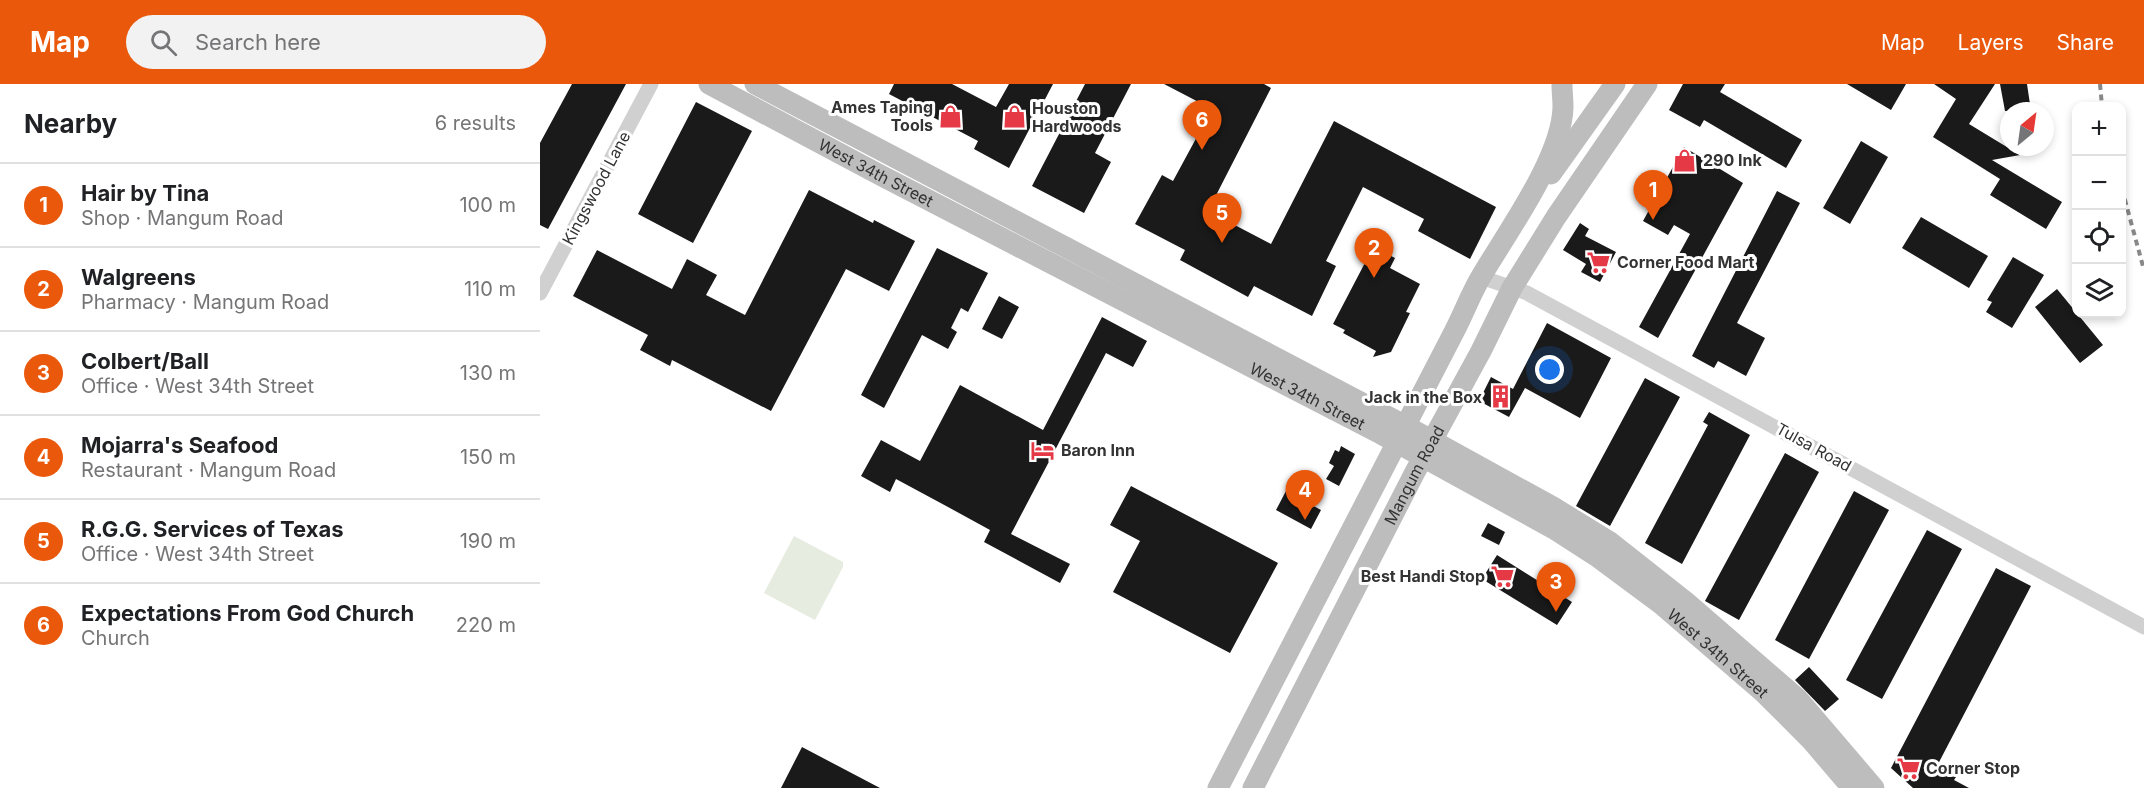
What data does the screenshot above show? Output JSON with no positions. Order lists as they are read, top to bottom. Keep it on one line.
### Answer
{"streets":{"main road":["West 34th Street","Mangum Road"],"street":["Kingswood Lane","Tulsa Road"]},"crossings":[["West 34th Street","Mangum Road"],["Tulsa Road","Mangum Road"]],"places":{"shop":["Ames Taping Tools","Houston Hardwoods","290 Ink"],"supermarket":["Corner Food Mart","Best Handi Stop","Corner Stop"],"building":["Jack in the Box"],"hotel":["Baron Inn"]},"north":"top right","page":{"header":"Map","search":"Search here","nav":["Map","Layers","Share"],"heading":["Nearby","6 results"],"pins":["6","1","5","2","4","3"],"map_buttons":["+","−"],"list":[{"mark":"1","name":"Hair by Tina","note":"Shop · Mangum Road","value":"100 m"},{"mark":"2","name":"Walgreens","note":"Pharmacy · Mangum Road","value":"110 m"},{"mark":"3","name":"Colbert/Ball","note":"Office · West 34th Street","value":"130 m"},{"mark":"4","name":"Mojarra's Seafood","note":"Restaurant · Mangum Road","value":"150 m"},{"mark":"5","name":"R.G.G. Services of Texas","note":"Office · West 34th Street","value":"190 m"},{"mark":"6","name":"Expectations From God Church","note":"Church","value":"220 m"}]}}
